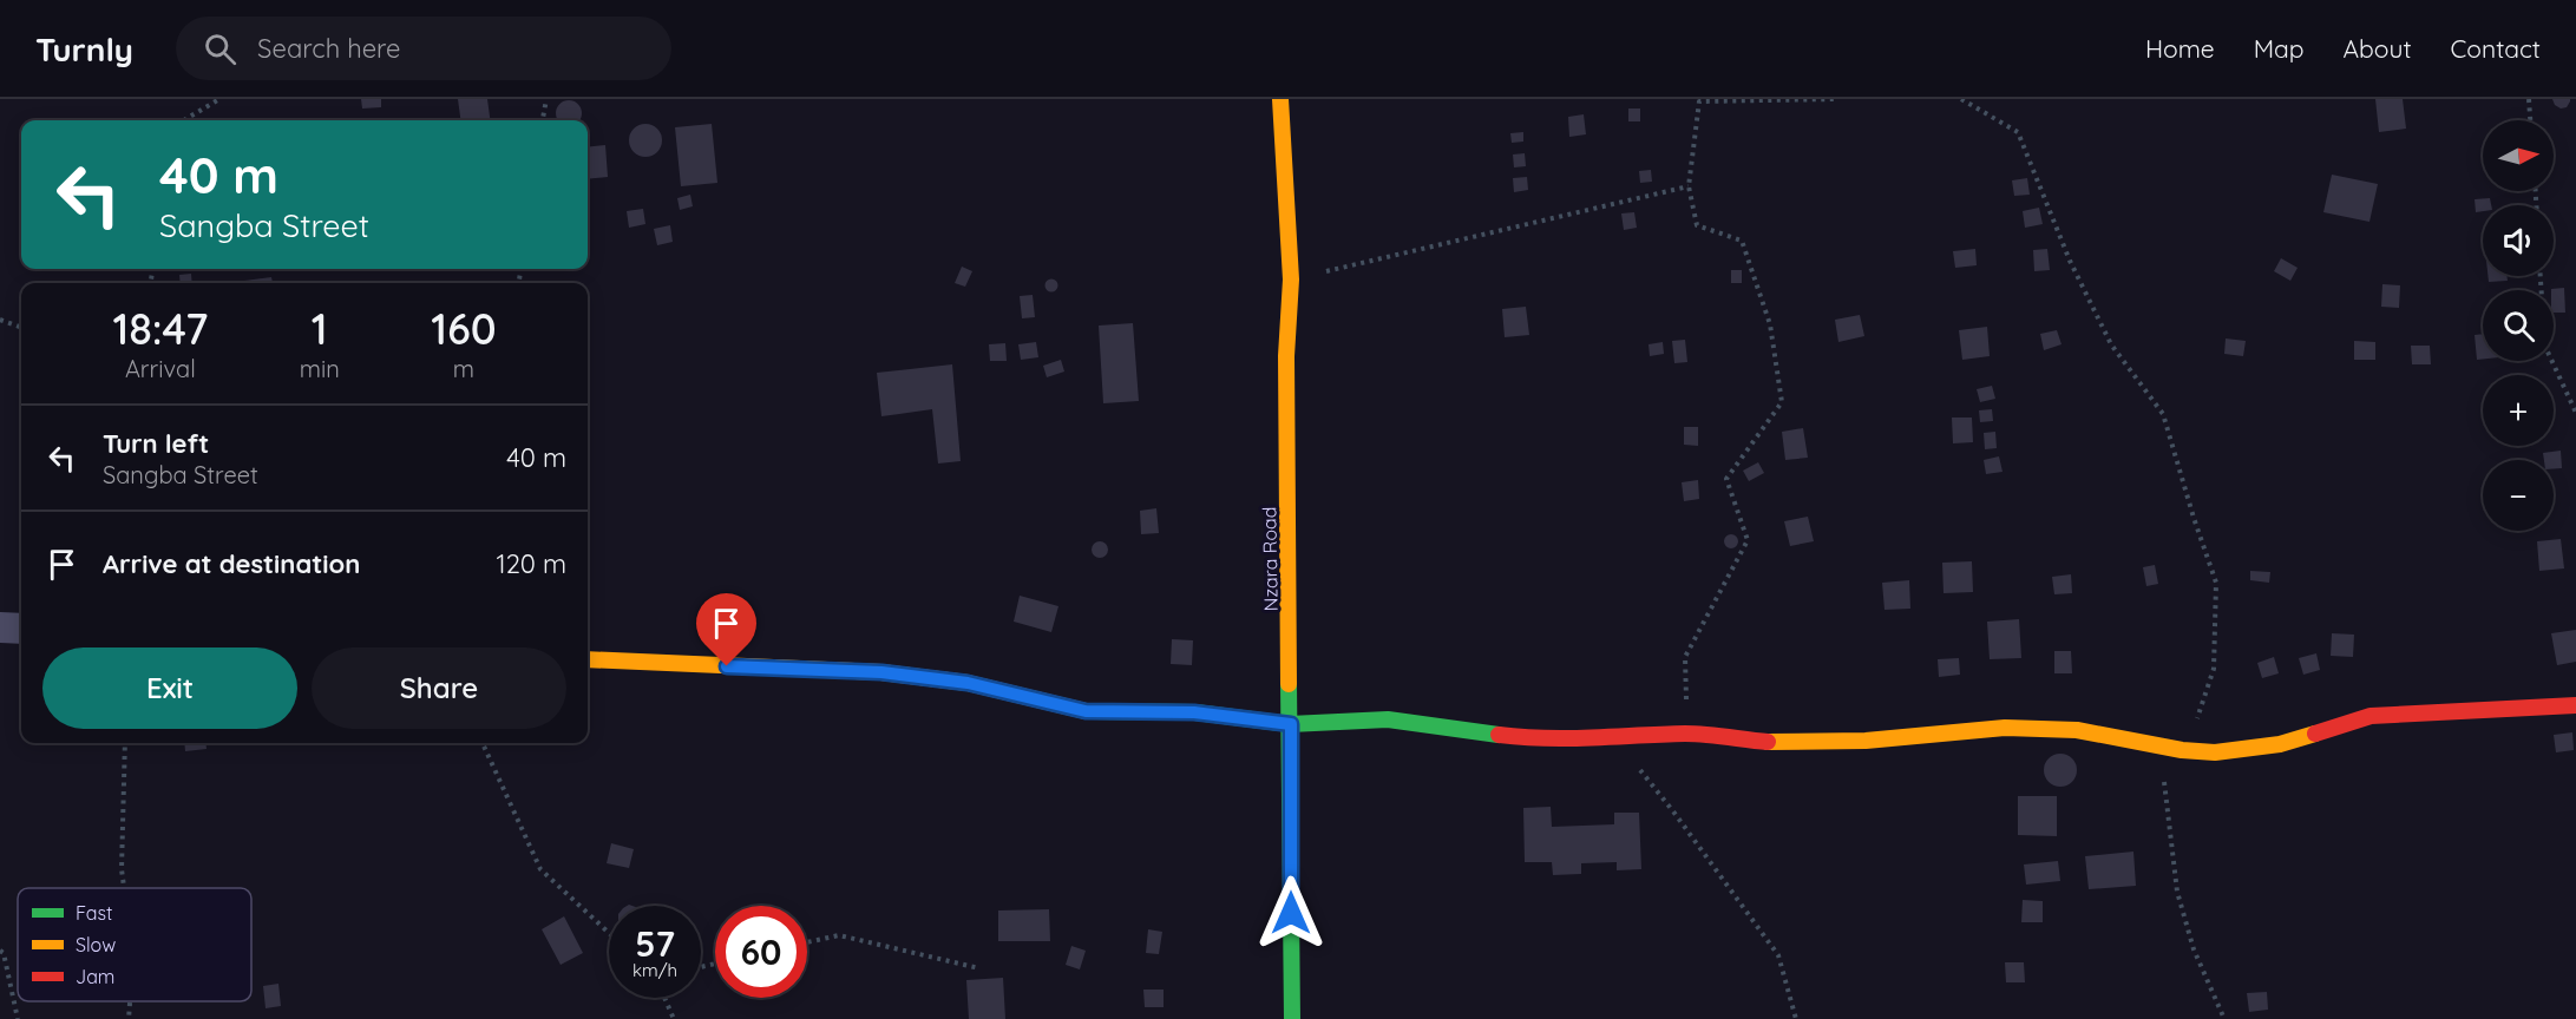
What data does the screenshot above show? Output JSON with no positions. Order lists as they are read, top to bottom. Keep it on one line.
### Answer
{"streets":{"street":["Nzara Road"]},"legend":["Fast","Slow","Jam"],"north":"right","page":{"header":"Turnly","search":"Search here","nav":["Home","Map","About","Contact"],"map_buttons":["+","−"],"turn":["40 m","Sangba Street"],"eta":["18:47","Arrival","1","min","160","m"],"list":[{"name":"Turn left","note":"Sangba Street","value":"40 m"},{"name":"Arrive at destination","value":"120 m"}],"buttons":["Exit","Share"],"speed":"57 km/h","limit":"60"}}
